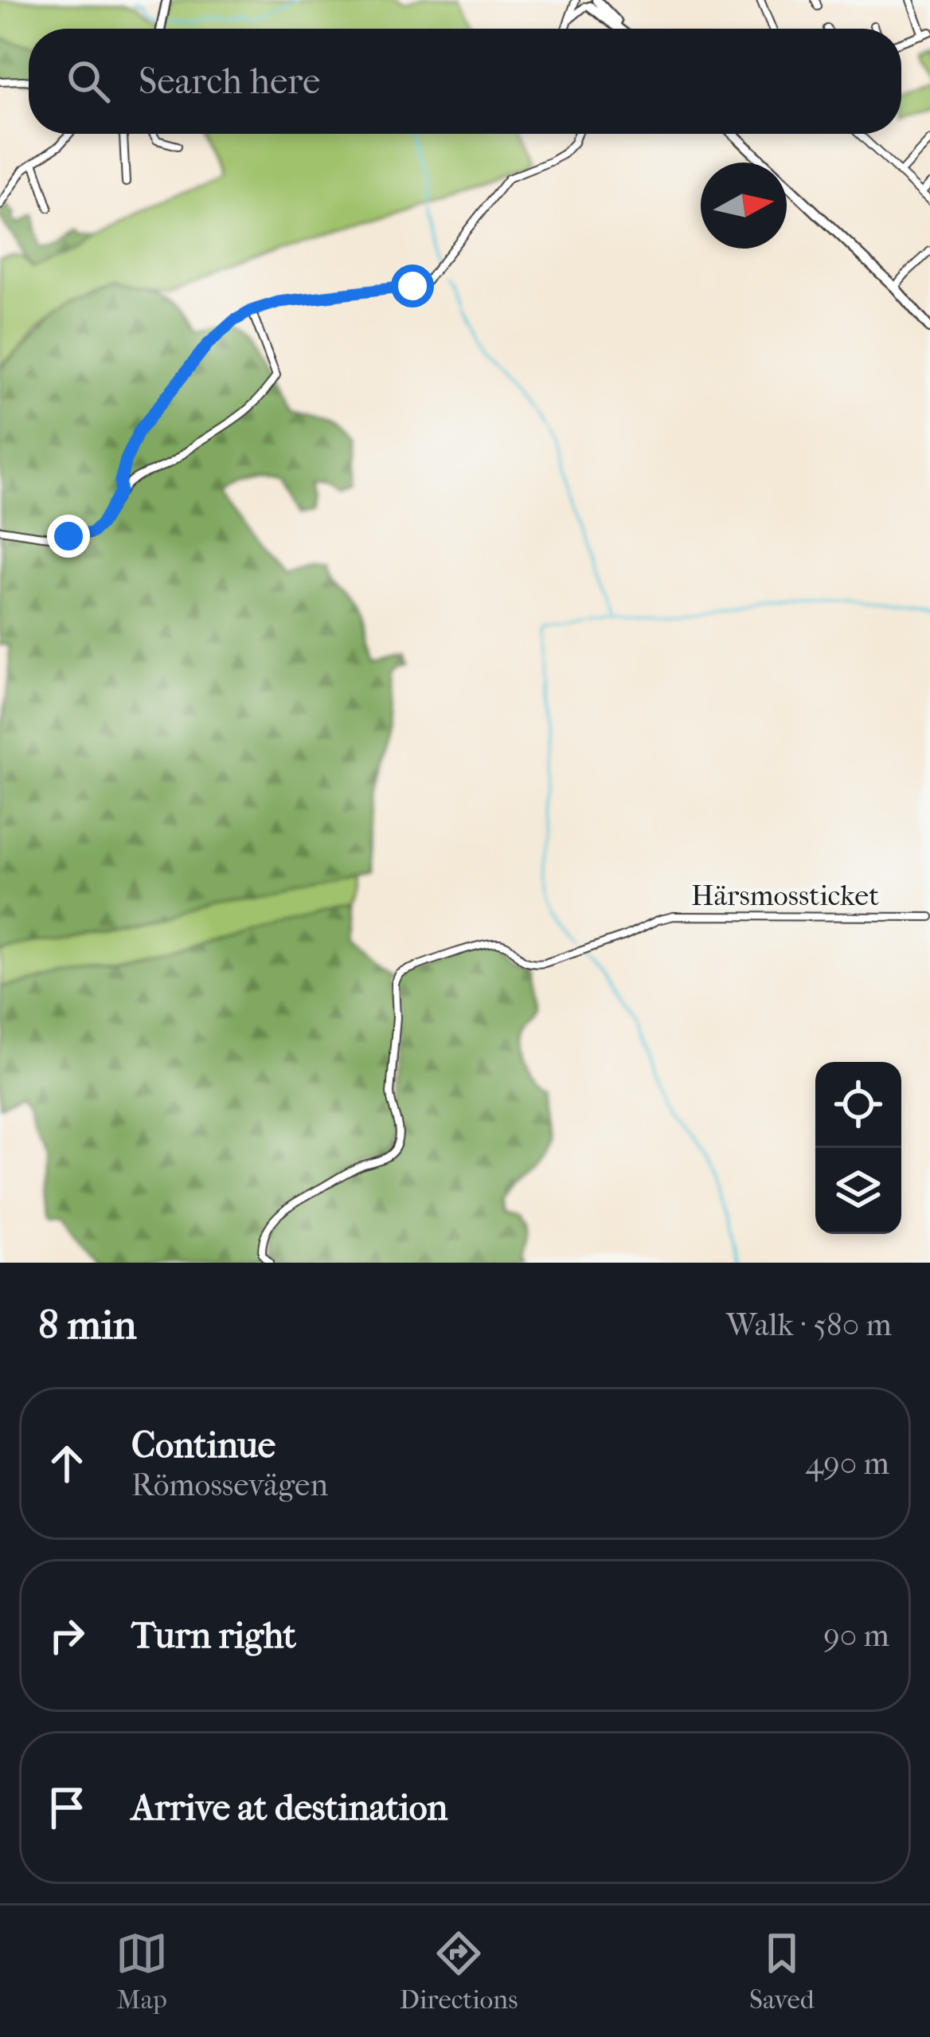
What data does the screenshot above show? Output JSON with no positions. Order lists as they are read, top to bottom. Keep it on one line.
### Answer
{"streets":{"street":["Härsmossticket"]},"north":"right","page":{"search":"Search here","heading":["8 min","Walk · 580 m"],"list":[["Continue","Römossevägen","490 m"],["Turn right","90 m"],"Arrive at destination"],"nav":["Map","Directions","Saved"]}}
